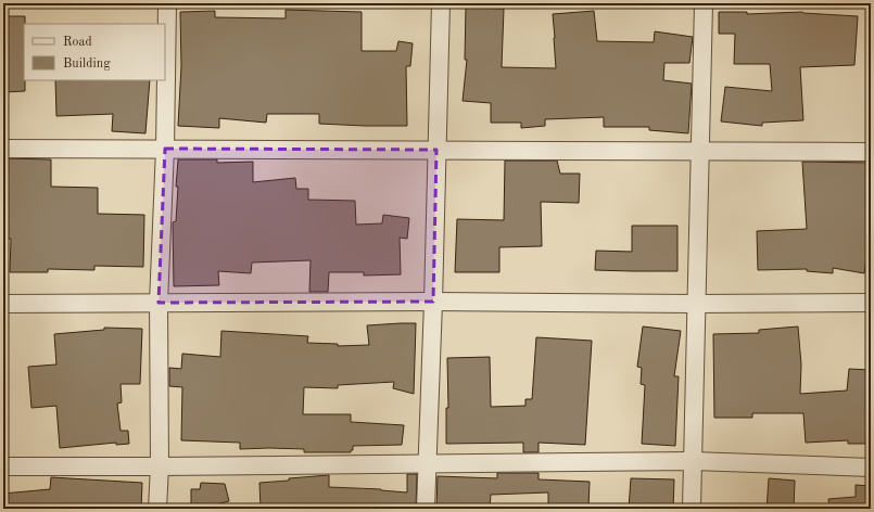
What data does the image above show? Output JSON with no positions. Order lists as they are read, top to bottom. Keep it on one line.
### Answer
{"legend":["Road","Building"]}
